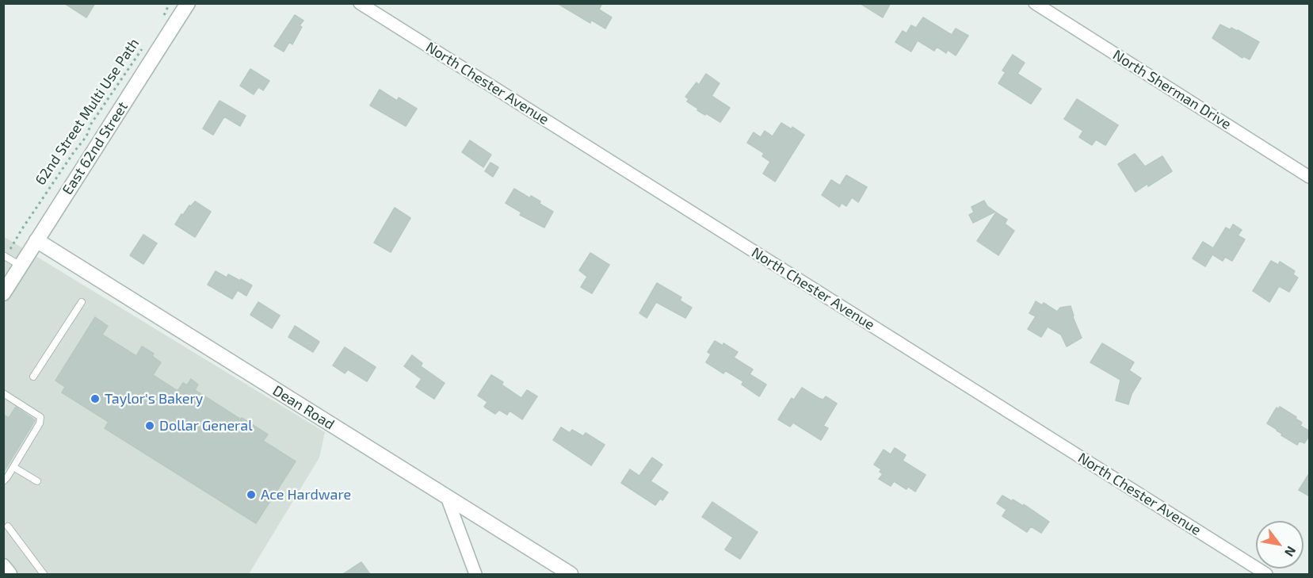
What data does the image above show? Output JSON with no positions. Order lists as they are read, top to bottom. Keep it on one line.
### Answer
{"streets":{"street":["North Chester Avenue","North Sherman Drive","East 62nd Street","Dean Road"],"path":["62nd Street Multi Use Path"]},"crossings":[["East 62nd Street","Dean Road"]],"places":["Taylor's Bakery","Dollar General","Ace Hardware"],"north":"bottom right"}
